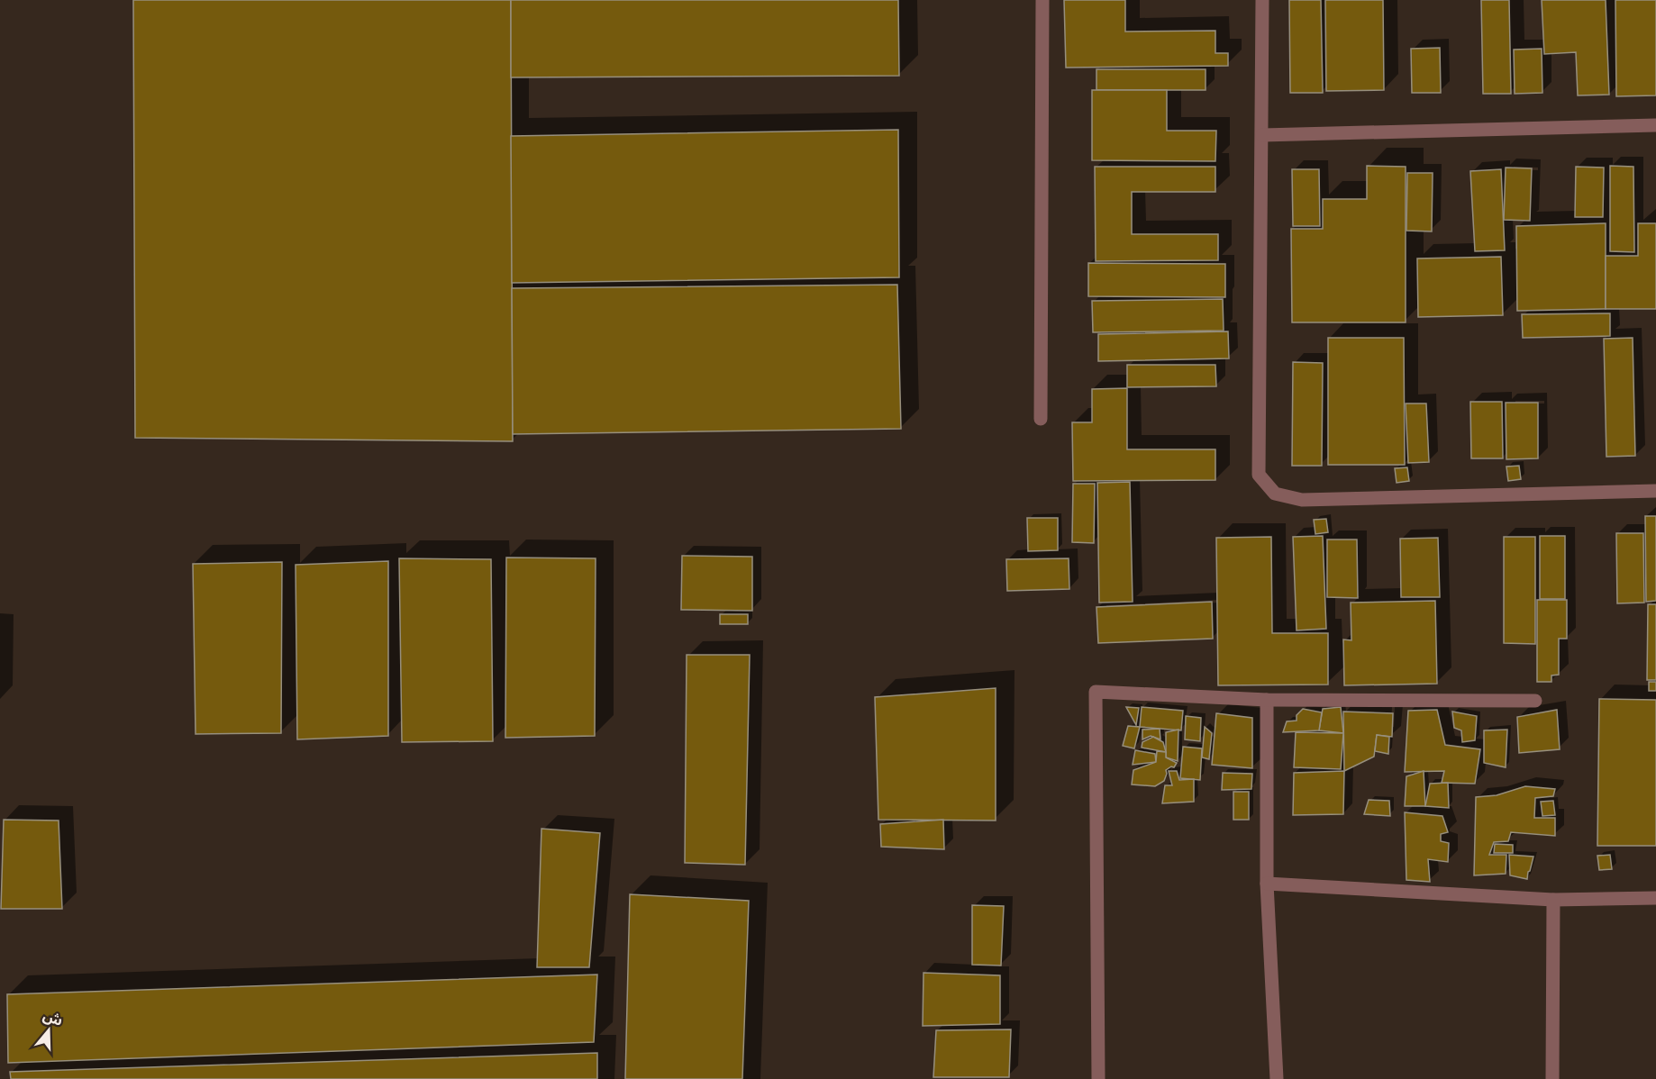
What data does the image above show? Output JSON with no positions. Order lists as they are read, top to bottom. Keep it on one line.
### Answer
{"north":"top"}
